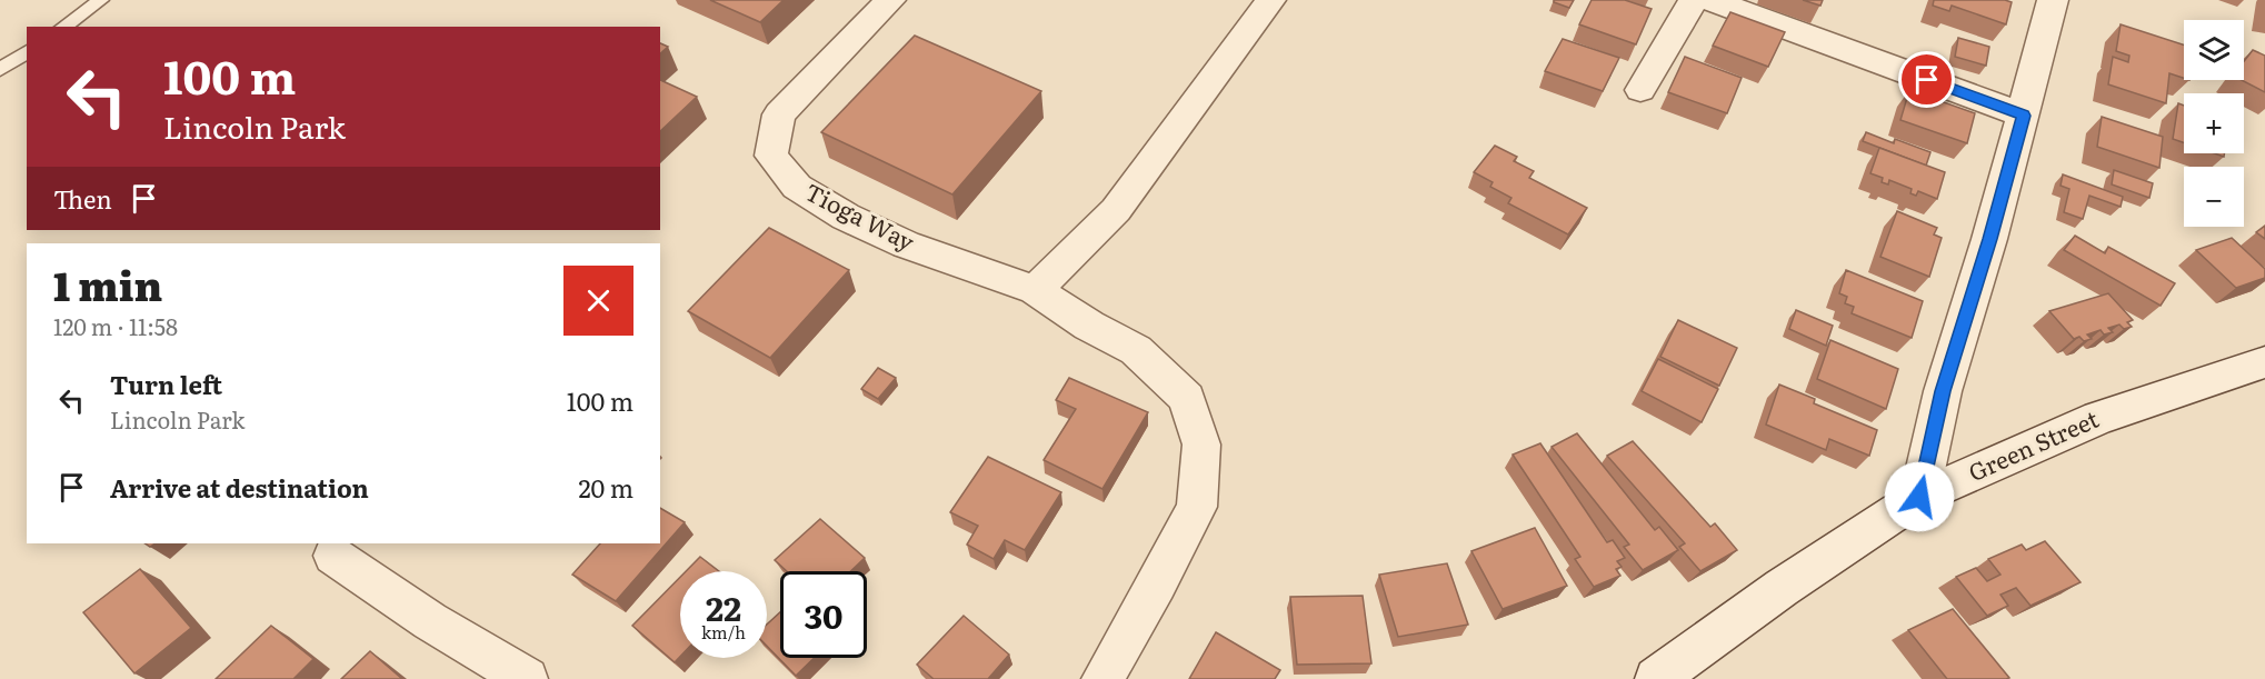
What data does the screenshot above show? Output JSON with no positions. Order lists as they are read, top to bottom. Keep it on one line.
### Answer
{"streets":{"street":["Tioga Way","Green Street"]},"page":{"map_buttons":["+","−"],"turn":["100 m","Lincoln Park"],"then":"Then","heading":["1 min","120 m · 11:58"],"list":[{"name":"Turn left","note":"Lincoln Park","value":"100 m"},{"name":"Arrive at destination","value":"20 m"}],"speed":"22 km/h","limit":"30"}}
